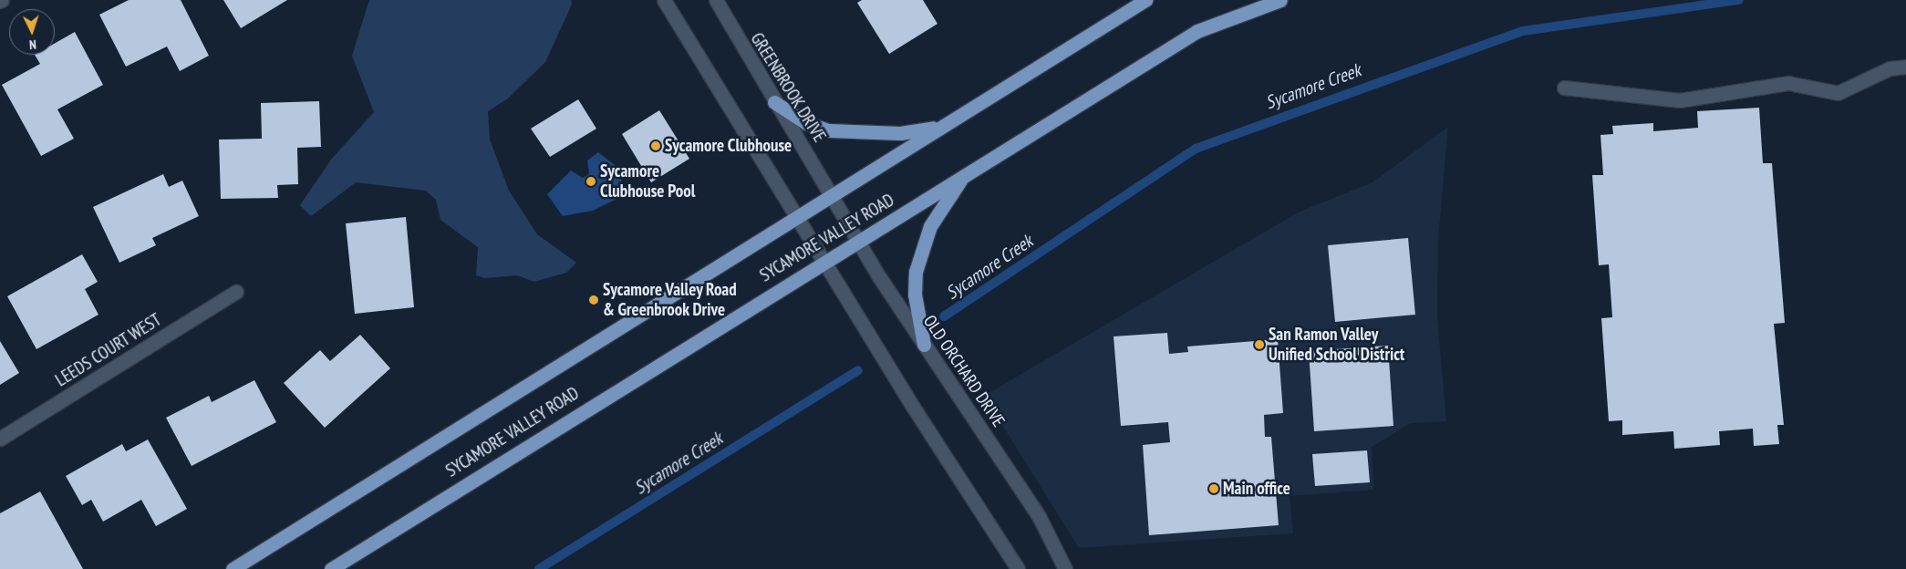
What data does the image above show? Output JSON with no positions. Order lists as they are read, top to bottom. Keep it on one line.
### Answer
{"streets":{"main road":["SYCAMORE VALLEY ROAD"],"street":["GREENBROOK DRIVE","LEEDS COURT WEST","OLD ORCHARD DRIVE"]},"crossings":[["GREENBROOK DRIVE","SYCAMORE VALLEY ROAD"],["GREENBROOK DRIVE","OLD ORCHARD DRIVE"],["SYCAMORE VALLEY ROAD","OLD ORCHARD DRIVE"]],"water":["Sycamore Creek"],"places":["Sycamore Clubhouse","Sycamore Clubhouse Pool","Sycamore Valley Road & Greenbrook Drive","San Ramon Valley Unified School District","Main office"],"north":"bottom"}
